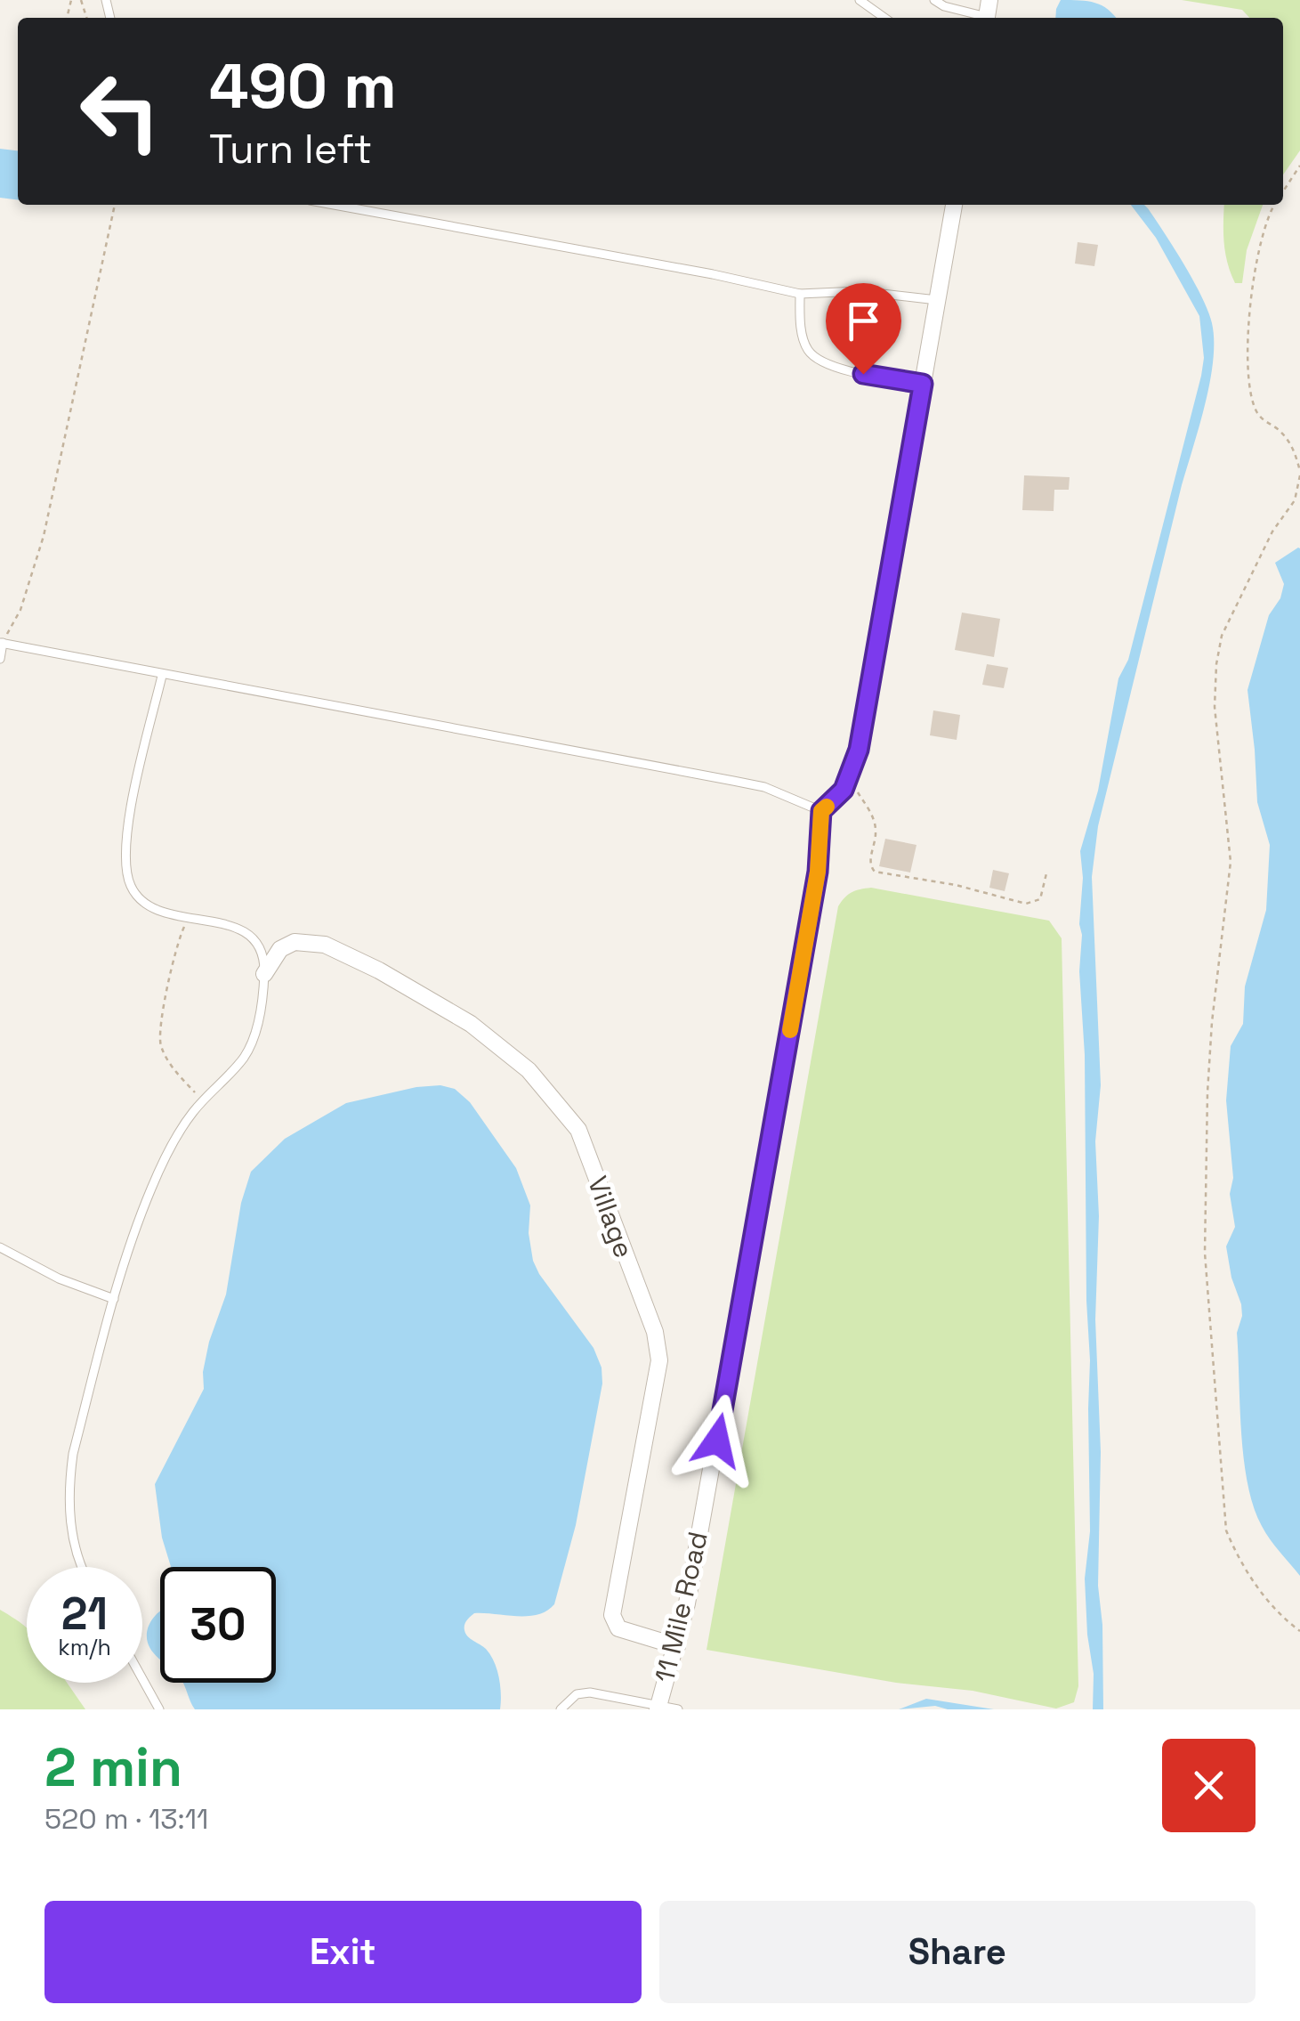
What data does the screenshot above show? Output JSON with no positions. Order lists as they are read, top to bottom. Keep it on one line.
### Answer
{"streets":{"street":["Village","11 Mile Road"]},"crossings":[["Village","11 Mile Road"]],"page":{"turn":["490 m","Turn left"],"speed":"21 km/h","limit":"30","heading":["2 min","520 m · 13:11"],"buttons":["Exit","Share"]}}
